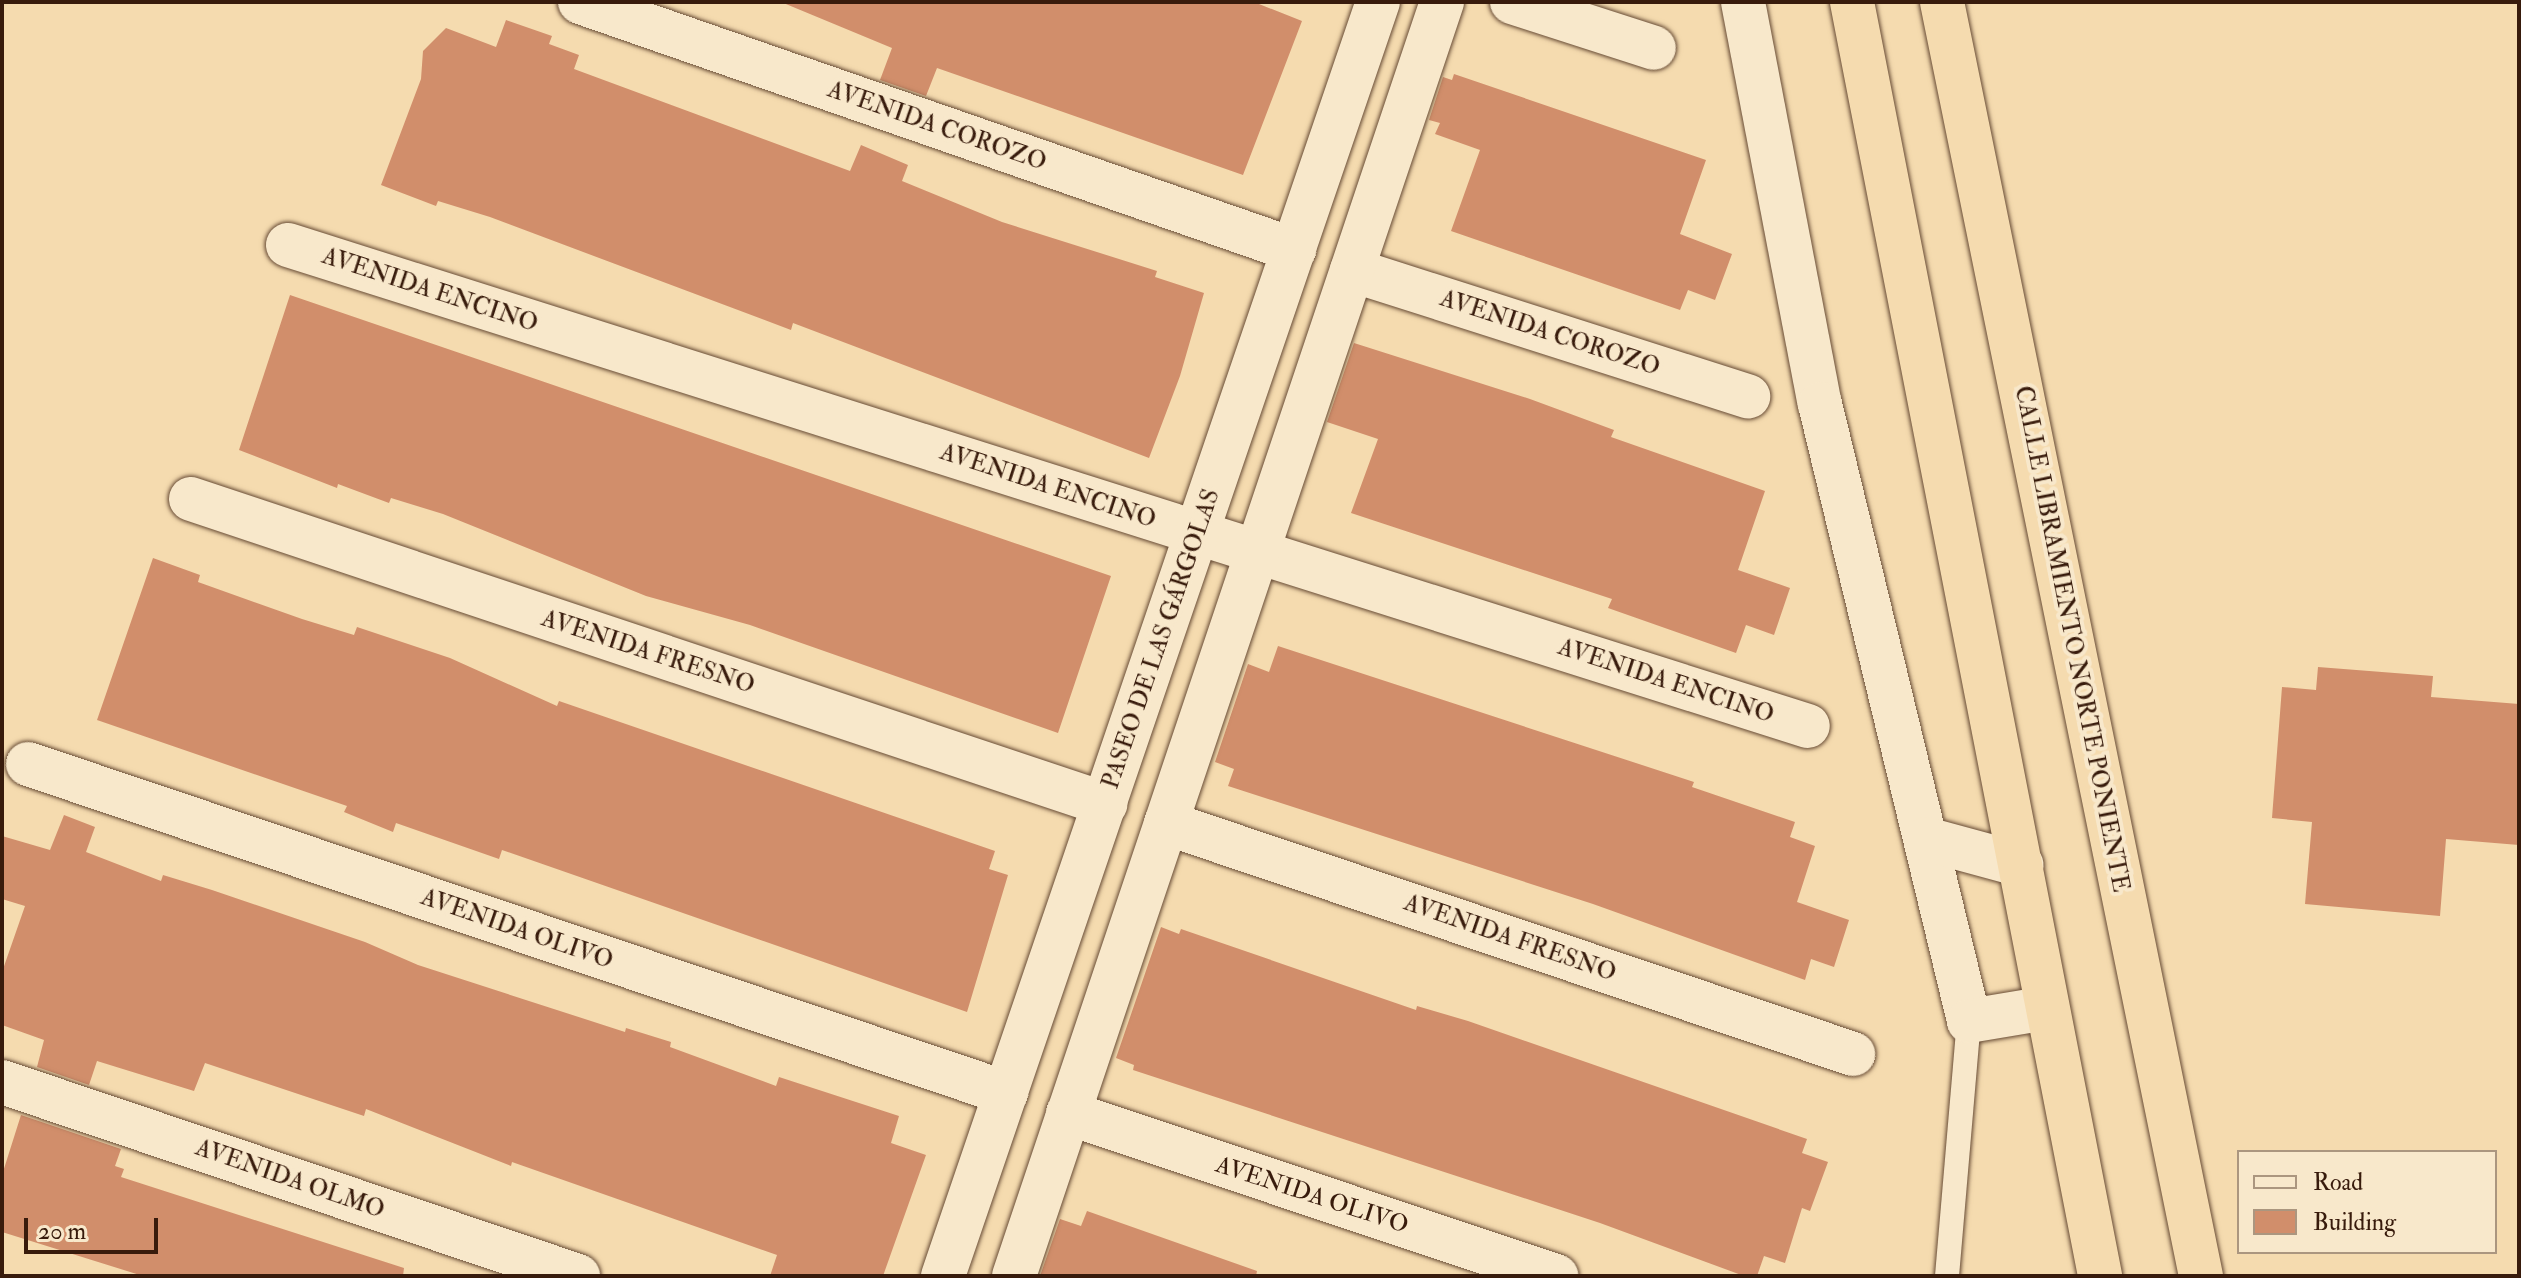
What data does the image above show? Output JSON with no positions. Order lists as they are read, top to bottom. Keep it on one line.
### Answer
{"streets":{"highway":["CALLE LIBRAMIENTO NORTE PONIENTE"],"street":["AVENIDA COROZO","AVENIDA ENCINO","PASEO DE LAS GÁRGOLAS","AVENIDA FRESNO","AVENIDA OLIVO","AVENIDA OLMO"]},"crossings":[["AVENIDA COROZO","PASEO DE LAS GÁRGOLAS"],["AVENIDA ENCINO","PASEO DE LAS GÁRGOLAS"],["PASEO DE LAS GÁRGOLAS","AVENIDA FRESNO"],["PASEO DE LAS GÁRGOLAS","AVENIDA OLIVO"]],"legend":["Road","Building"],"scale_bar":"20 m"}
